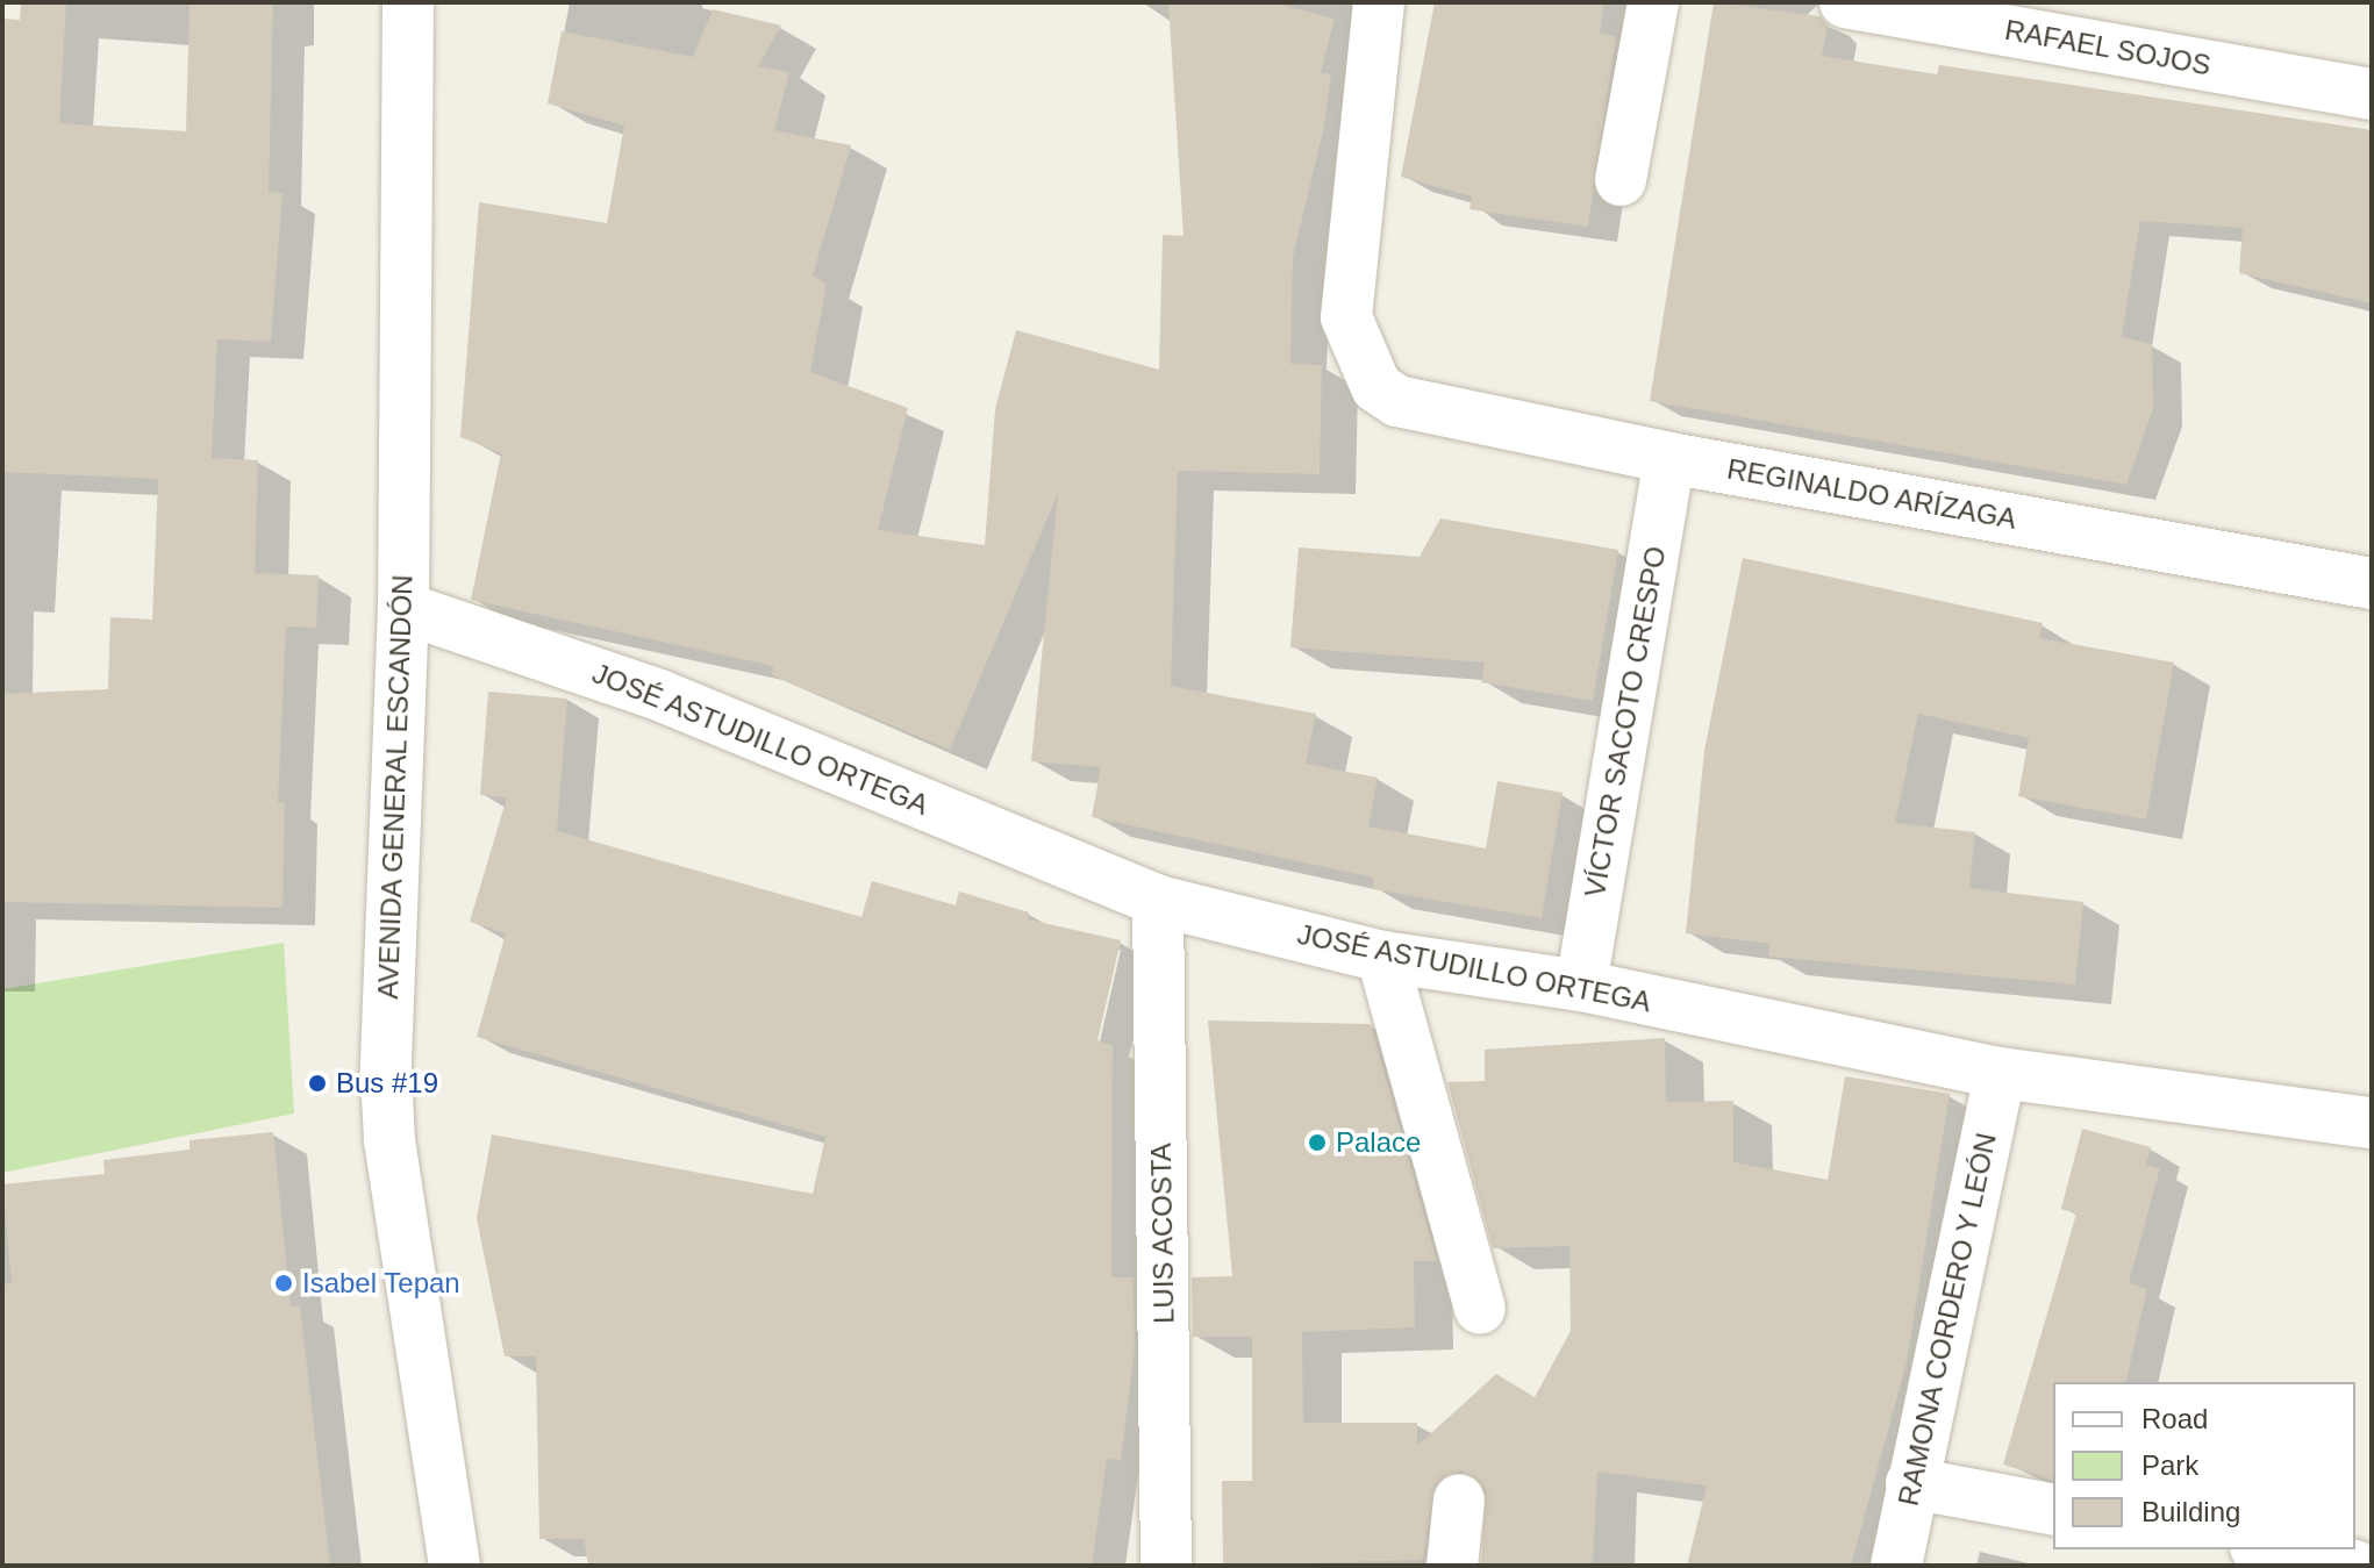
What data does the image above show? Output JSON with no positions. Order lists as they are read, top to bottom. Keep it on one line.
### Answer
{"streets":{"street":["RAFAEL SOJOS","REGINALDO ARÍZAGA","VÍCTOR SACOTO CRESPO","JOSÉ ASTUDILLO ORTEGA","AVENIDA GENERAL ESCANDÓN","LUIS ACOSTA","RAMONA CORDERO Y LEÓN"]},"crossings":[["REGINALDO ARÍZAGA","VÍCTOR SACOTO CRESPO"],["VÍCTOR SACOTO CRESPO","JOSÉ ASTUDILLO ORTEGA"],["JOSÉ ASTUDILLO ORTEGA","AVENIDA GENERAL ESCANDÓN"],["JOSÉ ASTUDILLO ORTEGA","LUIS ACOSTA"],["JOSÉ ASTUDILLO ORTEGA","RAMONA CORDERO Y LEÓN"]],"places":["Bus #19","Palace","Isabel Tepan"],"legend":["Road","Park","Building"]}
